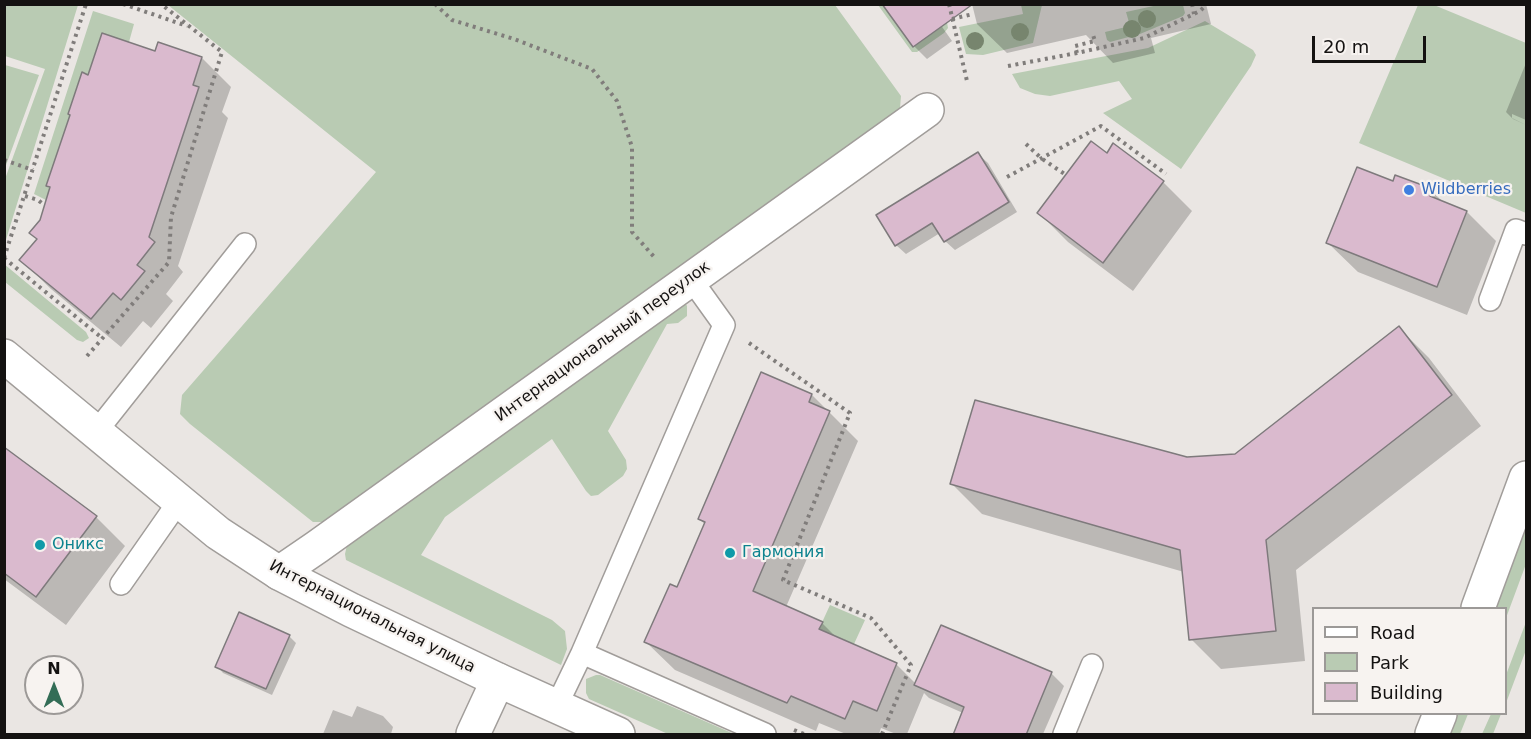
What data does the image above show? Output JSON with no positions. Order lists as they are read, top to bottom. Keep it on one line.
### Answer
{"streets":{"street":["Интернациональный переулок","Интернациональная улица"]},"crossings":[["Интернациональный переулок","Интернациональная улица"]],"places":["Wildberries","Оникс","Гармония"],"legend":["Road","Park","Building"],"scale_bar":"20 m","north":"top"}
